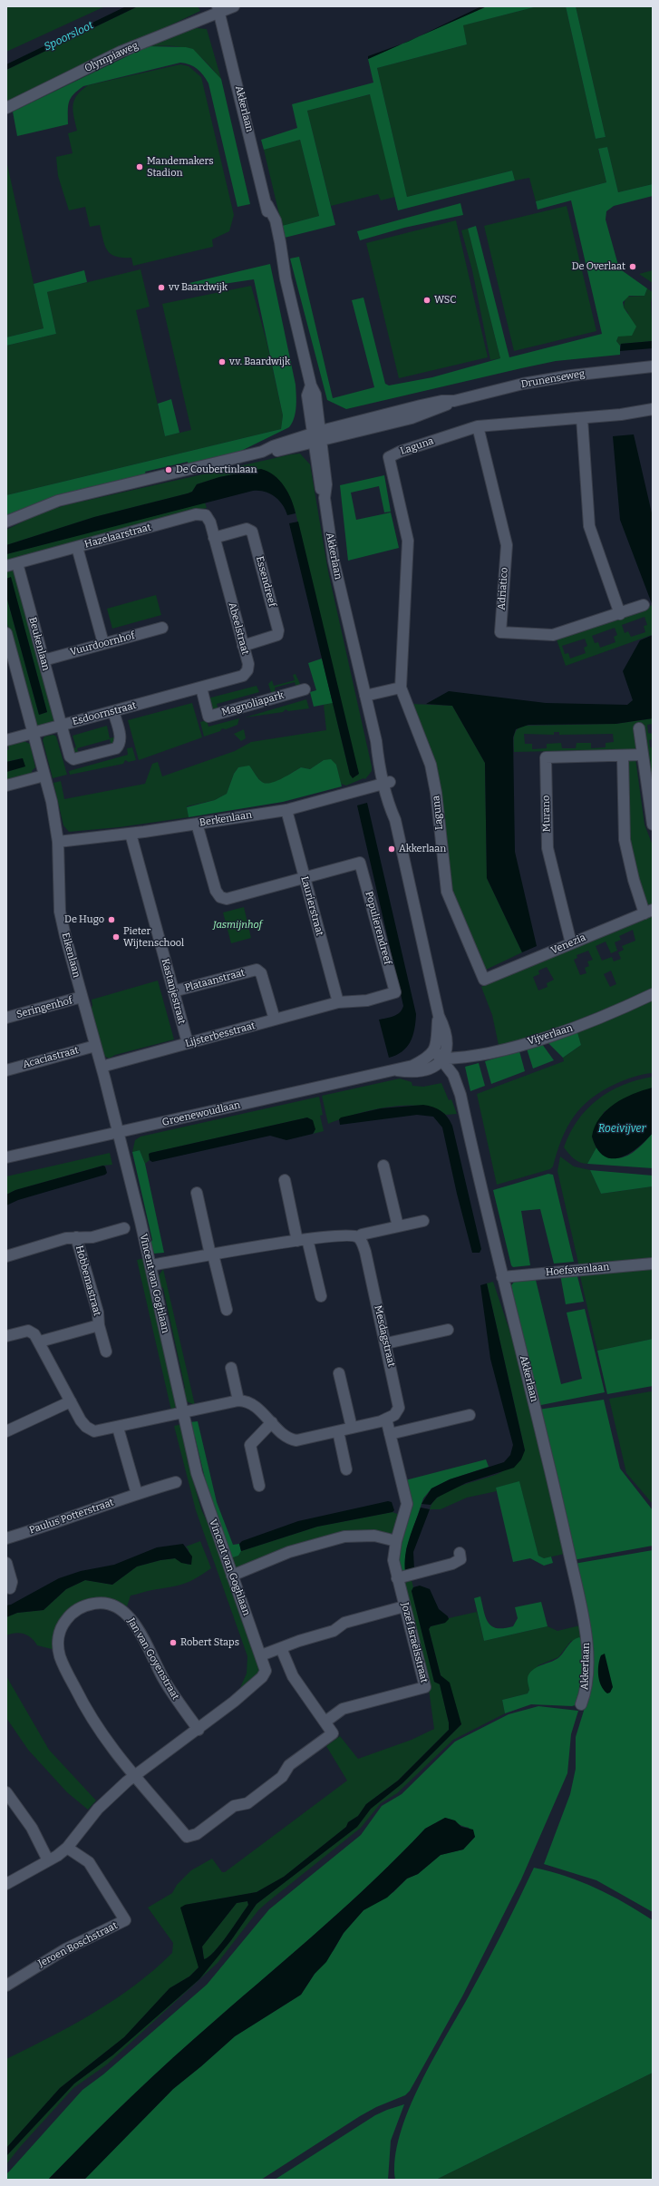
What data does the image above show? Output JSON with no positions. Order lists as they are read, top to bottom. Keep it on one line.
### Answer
{"streets":{"street":["Olympiaweg","Akkerlaan","Drunenseweg","Laguna","Hazelaarstraat","Essendreef","Adriatico","Abeelstraat","Beukenlaan","Vuurdoornhof","Magnoliapark","Esdoornstraat","Murano","Berkenlaan","Laurierstraat","Populierendreef","Venezia","Eikenlaan","Plataanstraat","Kastanjestraat","Seringenhof","Lijsterbesstraat","Vijverlaan","Acaciastraat","Groenewoudlaan","Hoefsvenlaan","Hobbemastraat","Vincent van Goghlaan","Mesdagstraat","Paulus Potterstraat","Jozef Israëlsstraat","Jan van Goyenstraat","Jeroen Boschstraat"]},"crossings":[["Olympiaweg","Akkerlaan"],["Akkerlaan","Drunenseweg"],["Akkerlaan","Berkenlaan"],["Akkerlaan","Vijverlaan"],["Akkerlaan","Groenewoudlaan"],["Akkerlaan","Hoefsvenlaan"],["Laguna","Adriatico"],["Laguna","Venezia"],["Hazelaarstraat","Essendreef"],["Hazelaarstraat","Abeelstraat"],["Hazelaarstraat","Beukenlaan"],["Essendreef","Abeelstraat"],["Abeelstraat","Magnoliapark"],["Abeelstraat","Esdoornstraat"],["Beukenlaan","Vuurdoornhof"],["Beukenlaan","Esdoornstraat"],["Magnoliapark","Esdoornstraat"],["Esdoornstraat","Eikenlaan"],["Murano","Venezia"],["Berkenlaan","Laurierstraat"],["Berkenlaan","Eikenlaan"],["Berkenlaan","Kastanjestraat"],["Laurierstraat","Populierendreef"],["Laurierstraat","Lijsterbesstraat"],["Populierendreef","Lijsterbesstraat"],["Eikenlaan","Seringenhof"],["Eikenlaan","Lijsterbesstraat"],["Eikenlaan","Acaciastraat"],["Eikenlaan","Groenewoudlaan"],["Eikenlaan","Vincent van Goghlaan"],["Plataanstraat","Kastanjestraat"],["Plataanstraat","Lijsterbesstraat"],["Kastanjestraat","Lijsterbesstraat"],["Vijverlaan","Groenewoudlaan"],["Groenewoudlaan","Vincent van Goghlaan"],["Hobbemastraat","Mesdagstraat"],["Vincent van Goghlaan","Mesdagstraat"],["Vincent van Goghlaan","Jan van Goyenstraat"],["Vincent van Goghlaan","Jeroen Boschstraat"],["Mesdagstraat","Jozef Israëlsstraat"],["Jozef Israëlsstraat","Jan van Goyenstraat"]],"water":["Spoorsloot","Roeivijver"],"parks":["Jasmijnhof"],"places":["Mandemakers Stadion","De Overlaat","vv Baardwijk","WSC","v.v. Baardwijk","De Coubertinlaan","Akkerlaan","De Hugo","Pieter Wijtenschool","Robert Staps"]}
